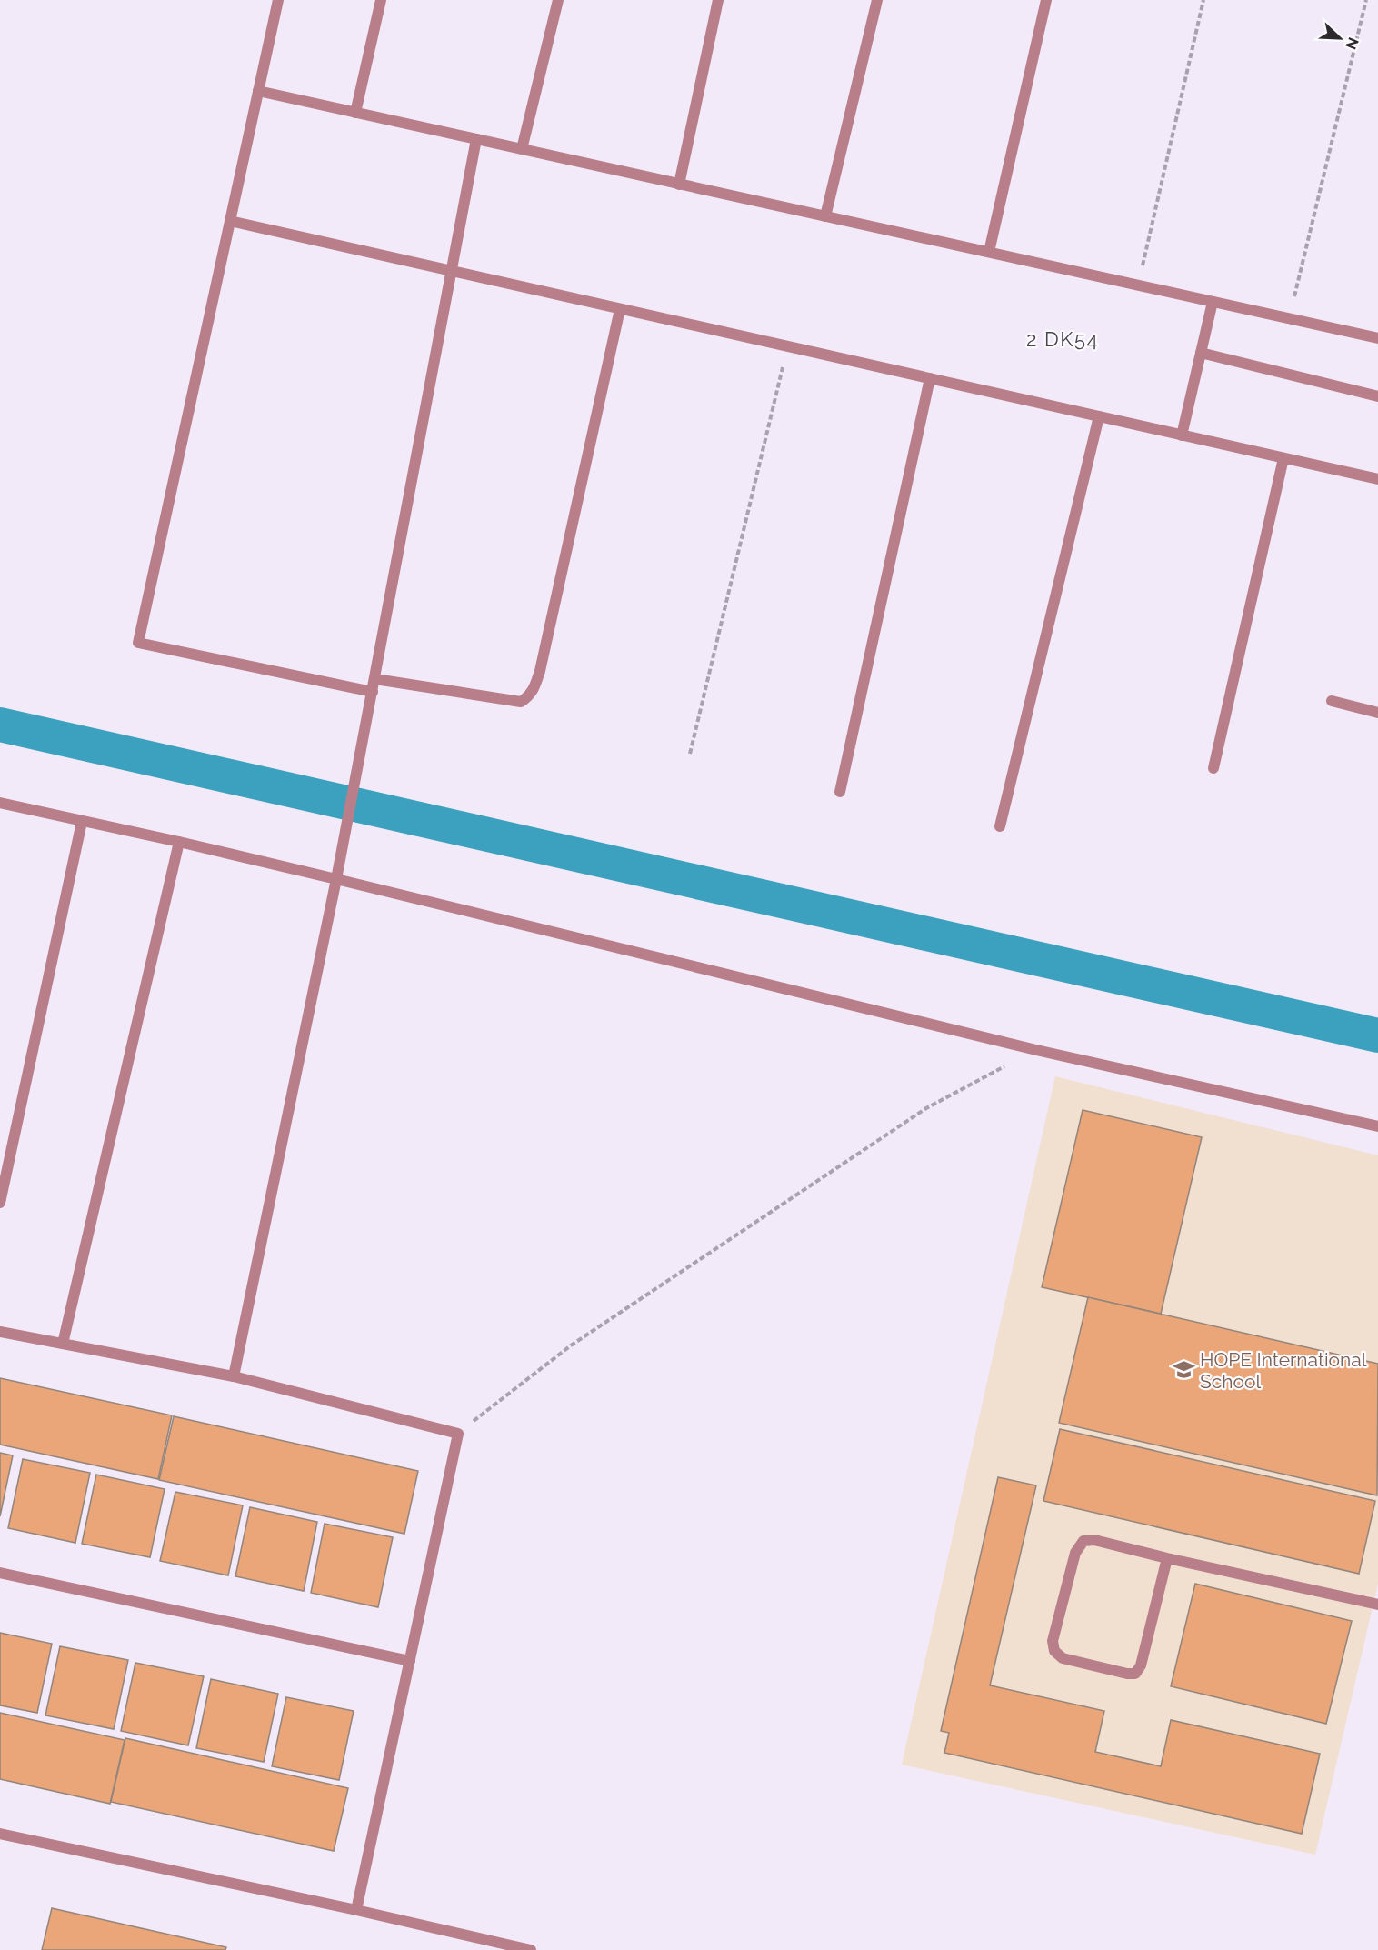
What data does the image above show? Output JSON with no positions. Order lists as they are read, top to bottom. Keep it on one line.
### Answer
{"districts":["2 DK54"],"places":{"school or university":["HOPE International School"]},"north":"bottom right"}
